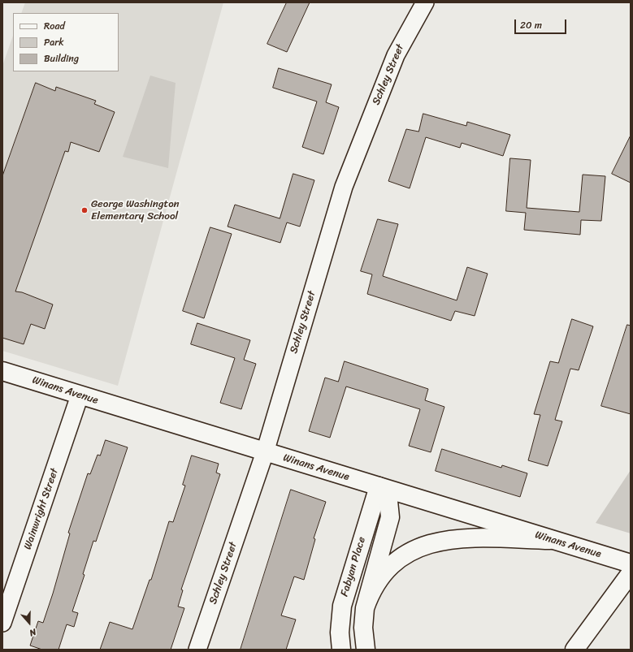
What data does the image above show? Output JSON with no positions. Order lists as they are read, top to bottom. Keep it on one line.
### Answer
{"streets":{"main road":["Winans Avenue","Fabyan Place"],"street":["Schley Street","Wainwright Street"]},"crossings":[["Schley Street","Winans Avenue"],["Winans Avenue","Wainwright Street"],["Winans Avenue","Fabyan Place"]],"places":["George Washington Elementary School"],"legend":["Road","Park","Building"],"scale_bar":"20 m","north":"bottom"}
